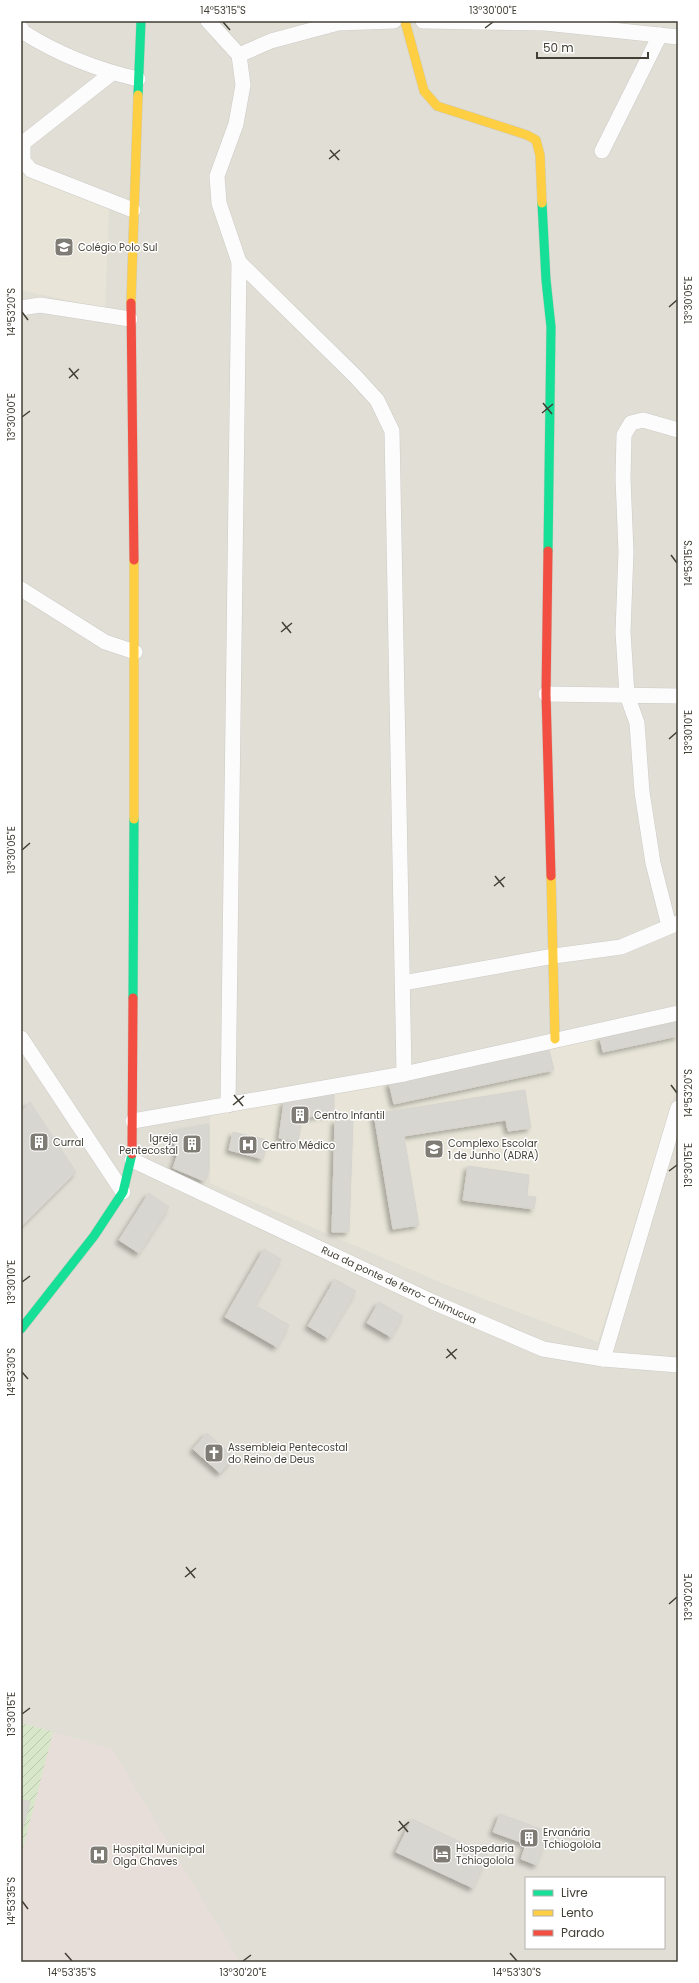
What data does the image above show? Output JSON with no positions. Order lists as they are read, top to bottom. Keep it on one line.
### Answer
{"streets":{"street":["Rua da ponte de ferro- Chimucua"]},"places":{"school or university":["Colégio Polo Sul","Complexo Escolar 1 de Junho (ADRA)"],"building":["Centro Infantil","Curral","Igreja Pentecostal","Ervanária Tchiogolola"],"hospital":["Centro Médico","Hospital Municipal Olga Chaves"],"church":["Assembleia Pentecostal do Reino de Deus"],"hotel":["Hospedaria Tchiogolola"]},"legend":["Livre","Lento","Parado"],"scale_bar":"50 m","coordinates":["14°53'15\"S","13°30'00\"E","13°30'05\"E","14°53'20\"S","13°30'10\"E","13°30'15\"E","14°53'30\"S","13°30'20\"E","14°53'35\"S"]}
